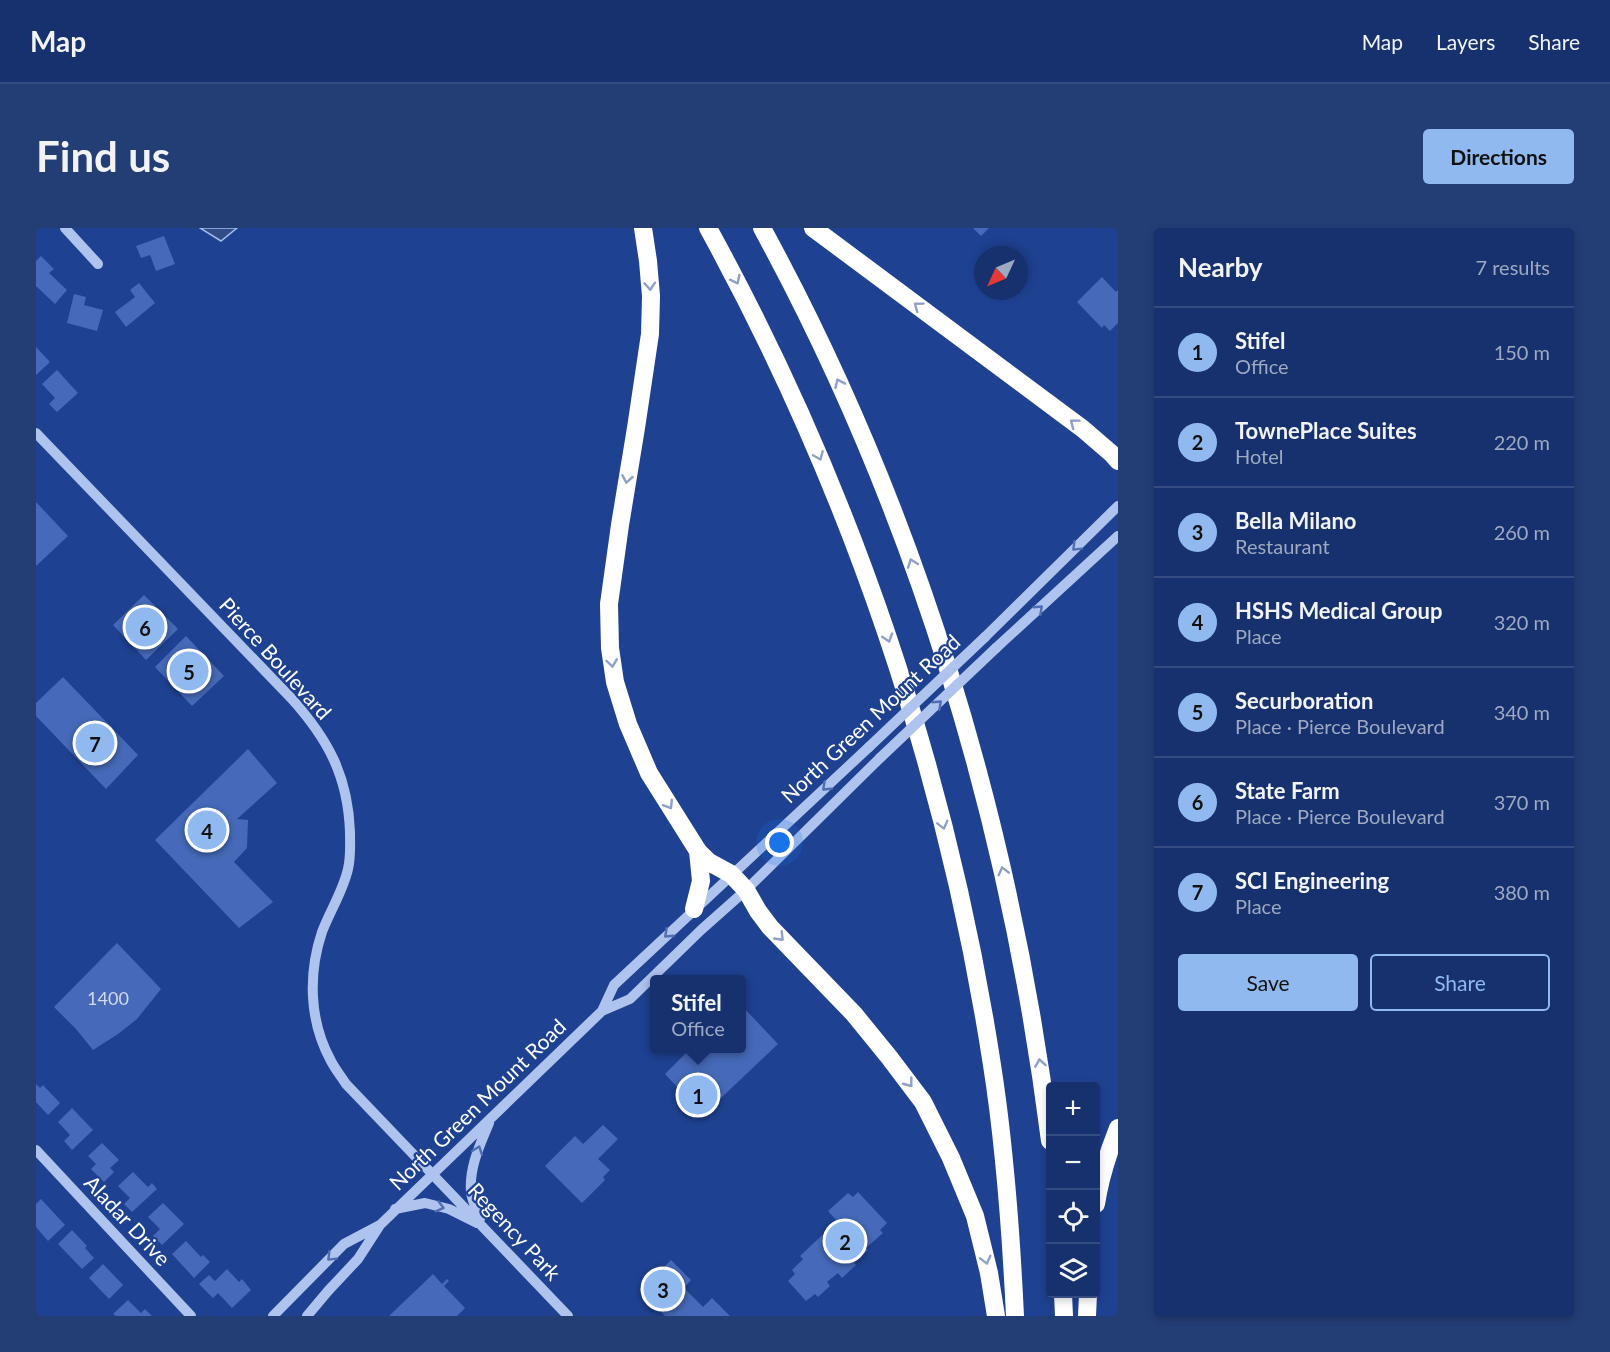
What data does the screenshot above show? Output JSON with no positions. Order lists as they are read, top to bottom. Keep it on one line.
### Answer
{"streets":{"street":["Pierce Boulevard","North Green Mount Road","Aladar Drive","Regency Park"]},"crossings":[["Pierce Boulevard","North Green Mount Road"],["Pierce Boulevard","Regency Park"],["North Green Mount Road","Regency Park"]],"house_numbers":["1400"],"north":"bottom left","page":{"header":"Map","nav":["Map","Layers","Share"],"buttons":["Directions",["Save","Share"]],"title":"Find us","heading":["Nearby","7 results"],"list":[{"mark":"1","name":"Stifel","note":"Office","value":"150 m"},{"mark":"2","name":"TownePlace Suites","note":"Hotel","value":"220 m"},{"mark":"3","name":"Bella Milano","note":"Restaurant","value":"260 m"},{"mark":"4","name":"HSHS Medical Group","note":"Place","value":"320 m"},{"mark":"5","name":"Securboration","note":"Place · Pierce Boulevard","value":"340 m"},{"mark":"6","name":"State Farm","note":"Place · Pierce Boulevard","value":"370 m"},{"mark":"7","name":"SCI Engineering","note":"Place","value":"380 m"}],"pins":["6","5","7","4","1","2","3"],"popup":["Stifel","Office"],"map_buttons":["+","−"]}}
